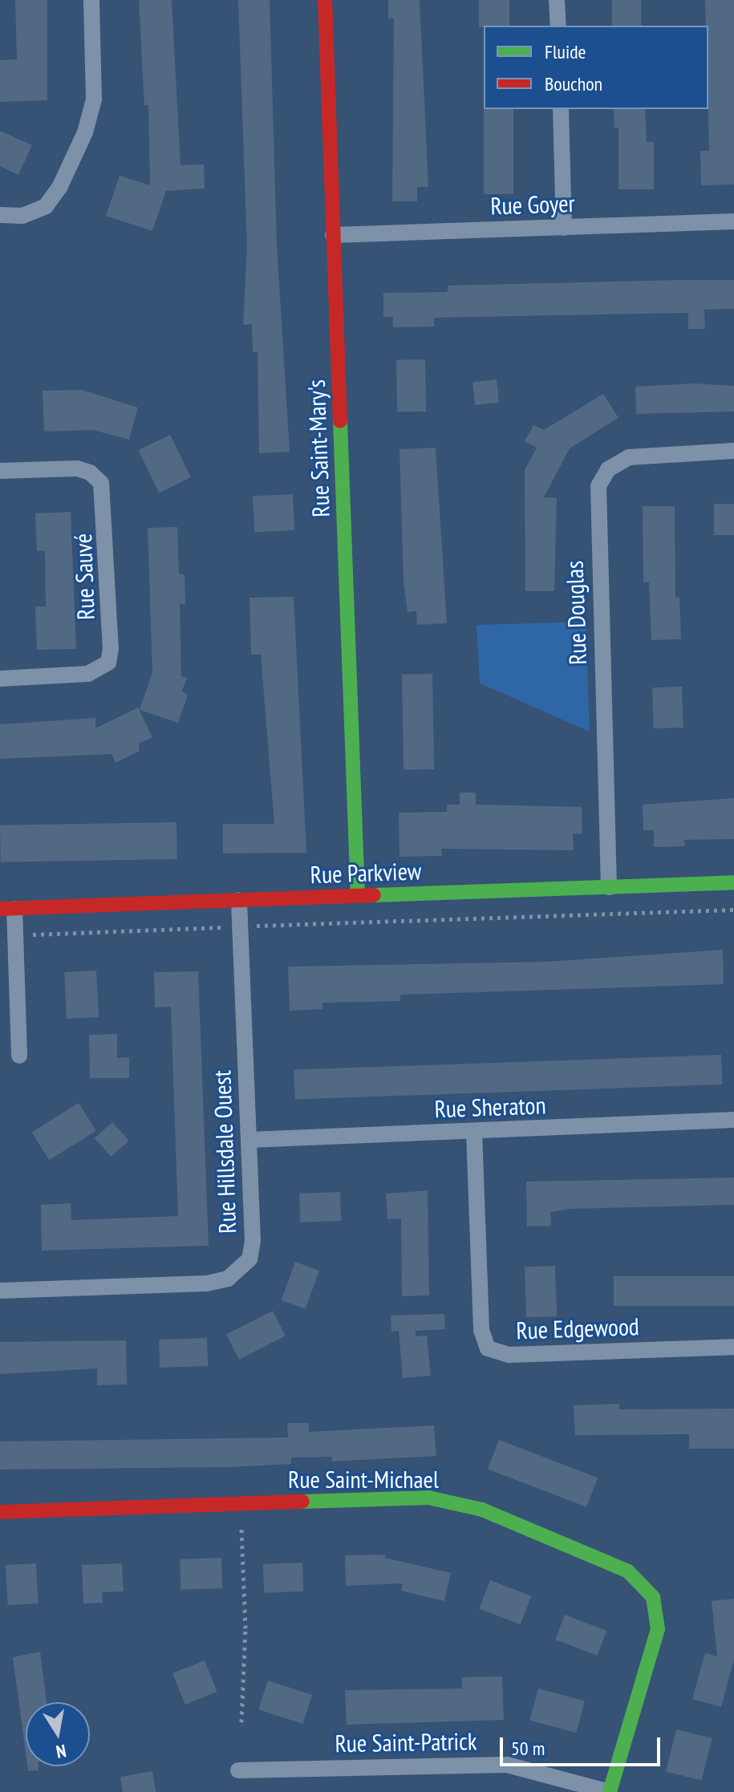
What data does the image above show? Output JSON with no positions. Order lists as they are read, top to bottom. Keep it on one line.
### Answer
{"streets":{"street":["Rue Goyer","Rue Saint-Mary's","Rue Sauvé","Rue Douglas","Rue Parkview","Rue Sheraton","Rue Hillsdale Ouest","Rue Edgewood","Rue Saint-Michael","Rue Saint-Patrick"]},"crossings":[["Rue Goyer","Rue Saint-Mary's"],["Rue Saint-Mary's","Rue Parkview"],["Rue Douglas","Rue Parkview"],["Rue Parkview","Rue Hillsdale Ouest"],["Rue Sheraton","Rue Hillsdale Ouest"],["Rue Sheraton","Rue Edgewood"],["Rue Saint-Michael","Rue Saint-Patrick"]],"legend":["Fluide","Bouchon"],"scale_bar":"50 m","north":"bottom"}
